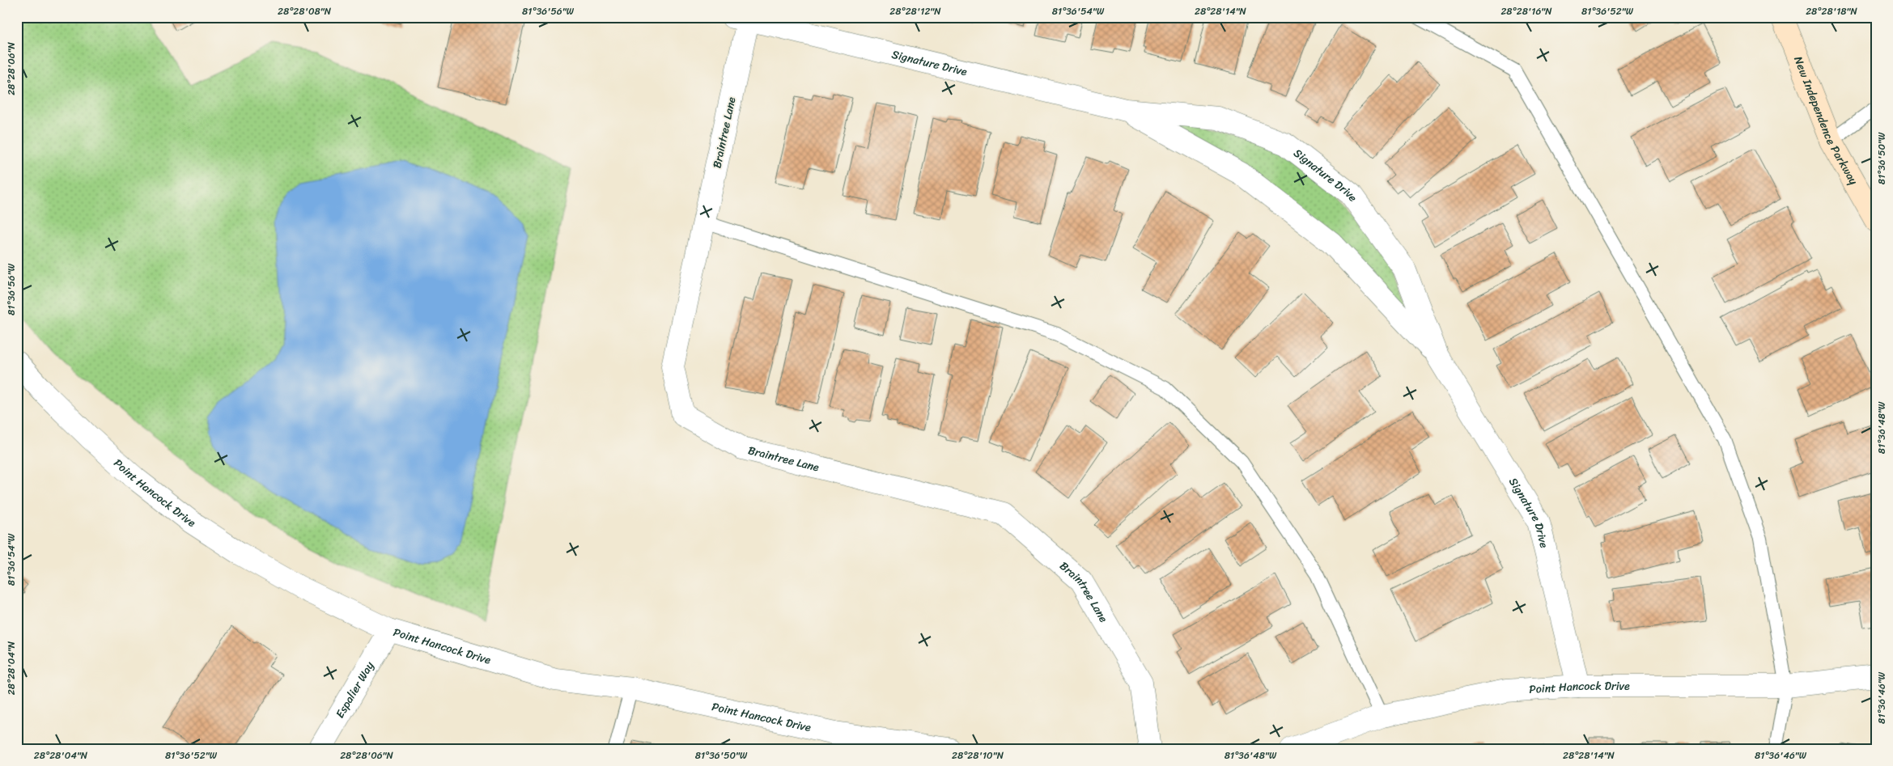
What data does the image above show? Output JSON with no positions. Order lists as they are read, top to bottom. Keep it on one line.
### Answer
{"streets":{"street":["Signature Drive","New Independence Parkway","Braintree Lane","Point Hancock Drive","Espalier Way"]},"crossings":[["Signature Drive","Braintree Lane"],["Signature Drive","Point Hancock Drive"],["Point Hancock Drive","Espalier Way"]],"coordinates":["28°28'08\"N","81°36'56\"W","28°28'12\"N","81°36'54\"W","28°28'14\"N","28°28'16\"N","81°36'52\"W","28°28'18\"N","28°28'06\"N","81°36'50\"W","81°36'48\"W","28°28'04\"N","81°36'46\"W","28°28'10\"N"]}
